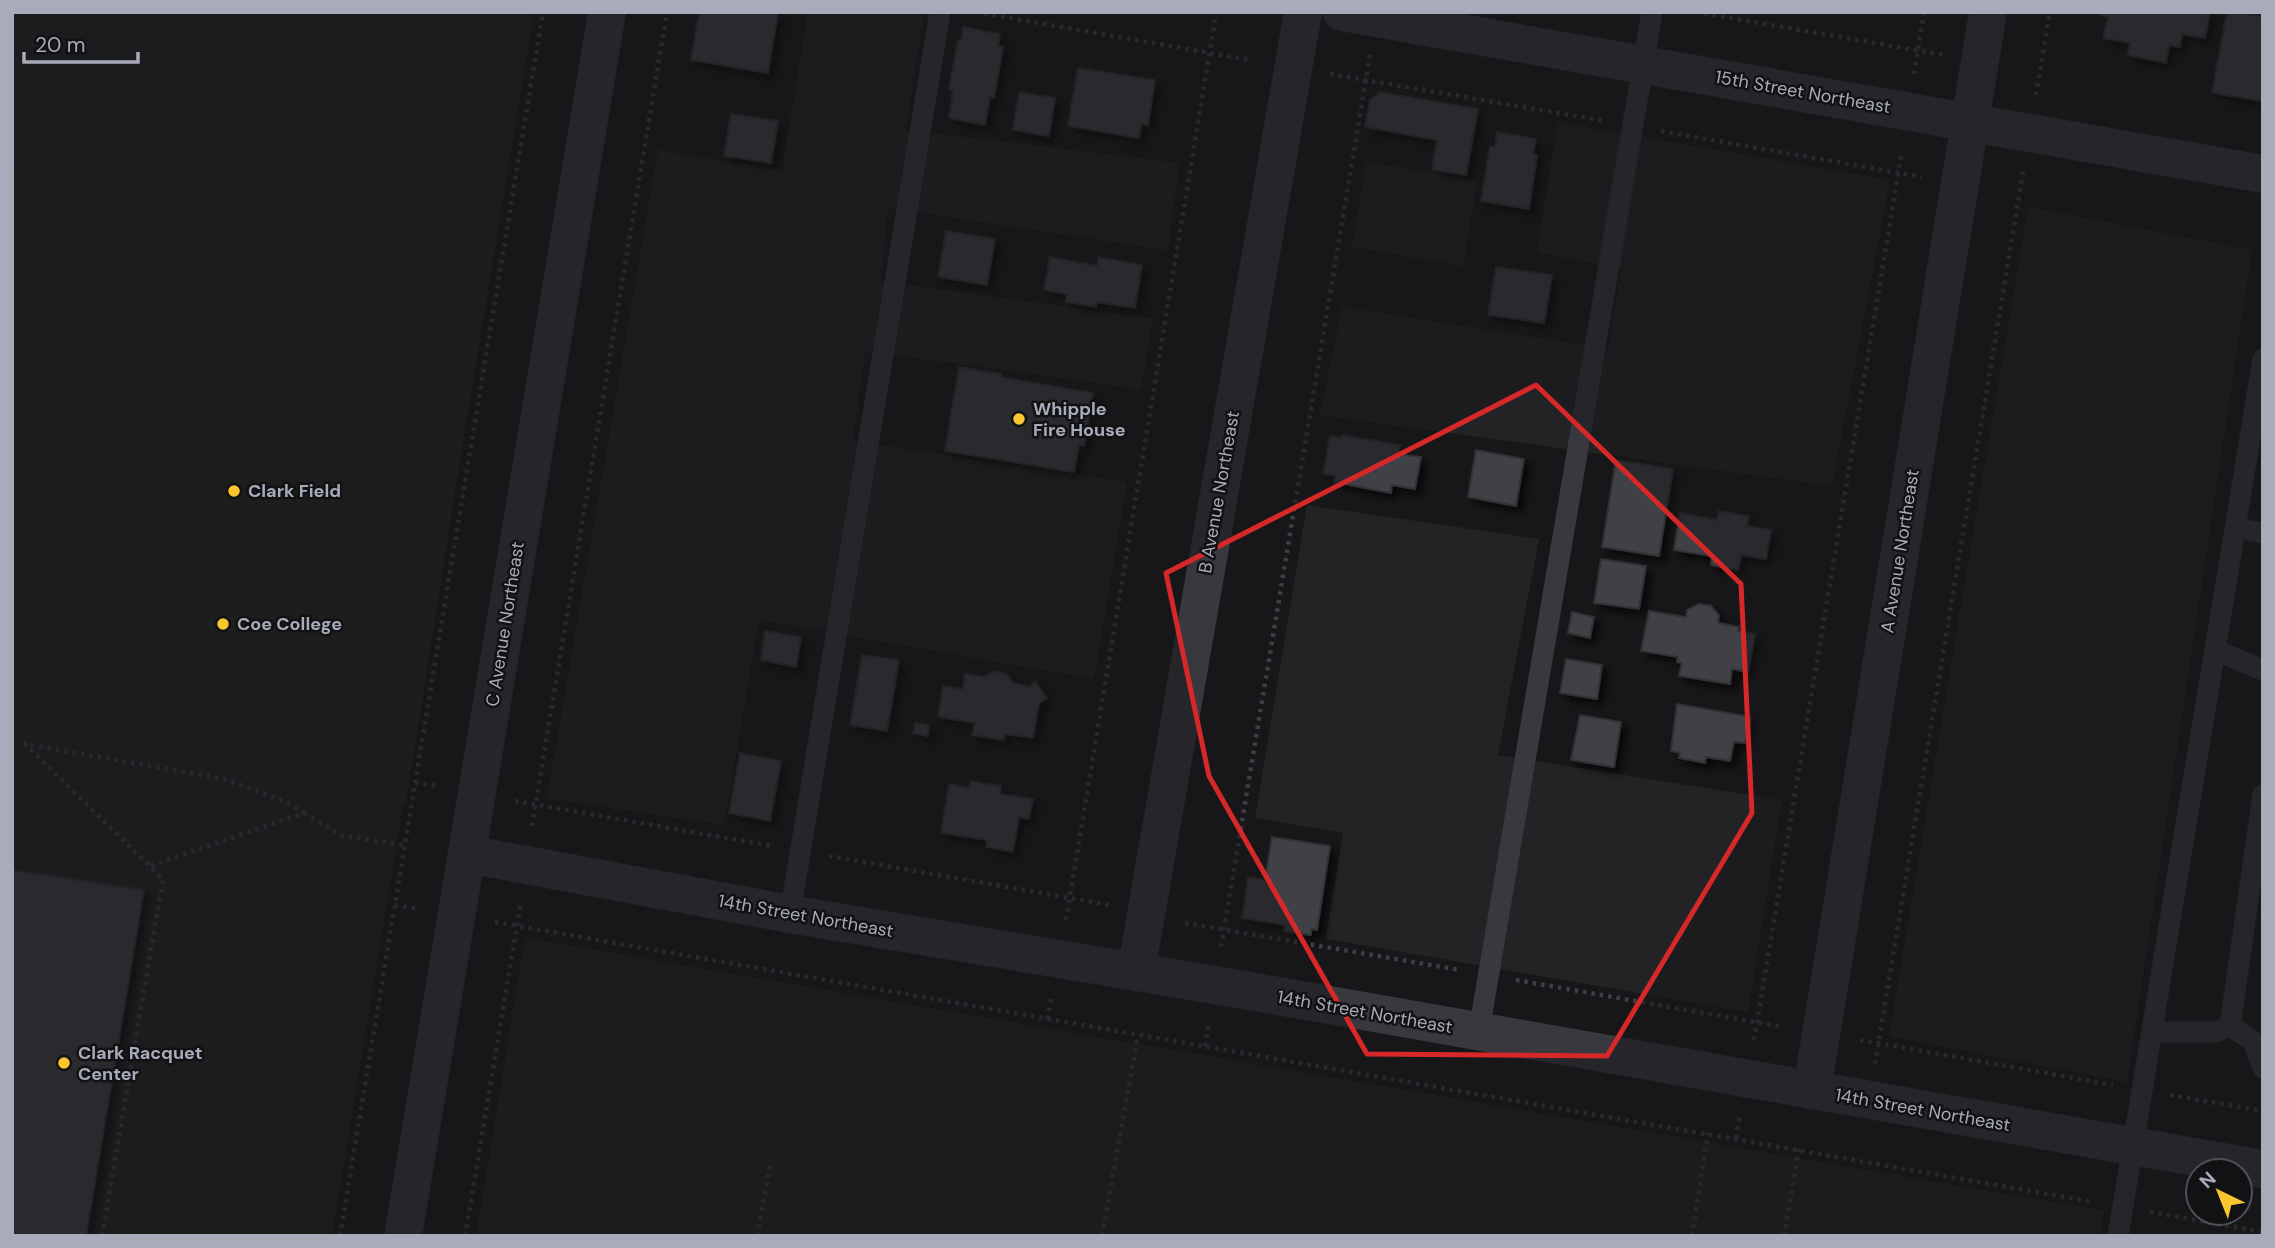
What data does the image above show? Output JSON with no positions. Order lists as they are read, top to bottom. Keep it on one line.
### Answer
{"streets":{"street":["15th Street Northeast","B Avenue Northeast","A Avenue Northeast","C Avenue Northeast","14th Street Northeast"]},"crossings":[["15th Street Northeast","A Avenue Northeast"],["B Avenue Northeast","14th Street Northeast"],["A Avenue Northeast","14th Street Northeast"],["C Avenue Northeast","14th Street Northeast"]],"places":["Whipple Fire House","Clark Field","Coe College","Clark Racquet Center"],"scale_bar":"20 m","north":"top left"}
